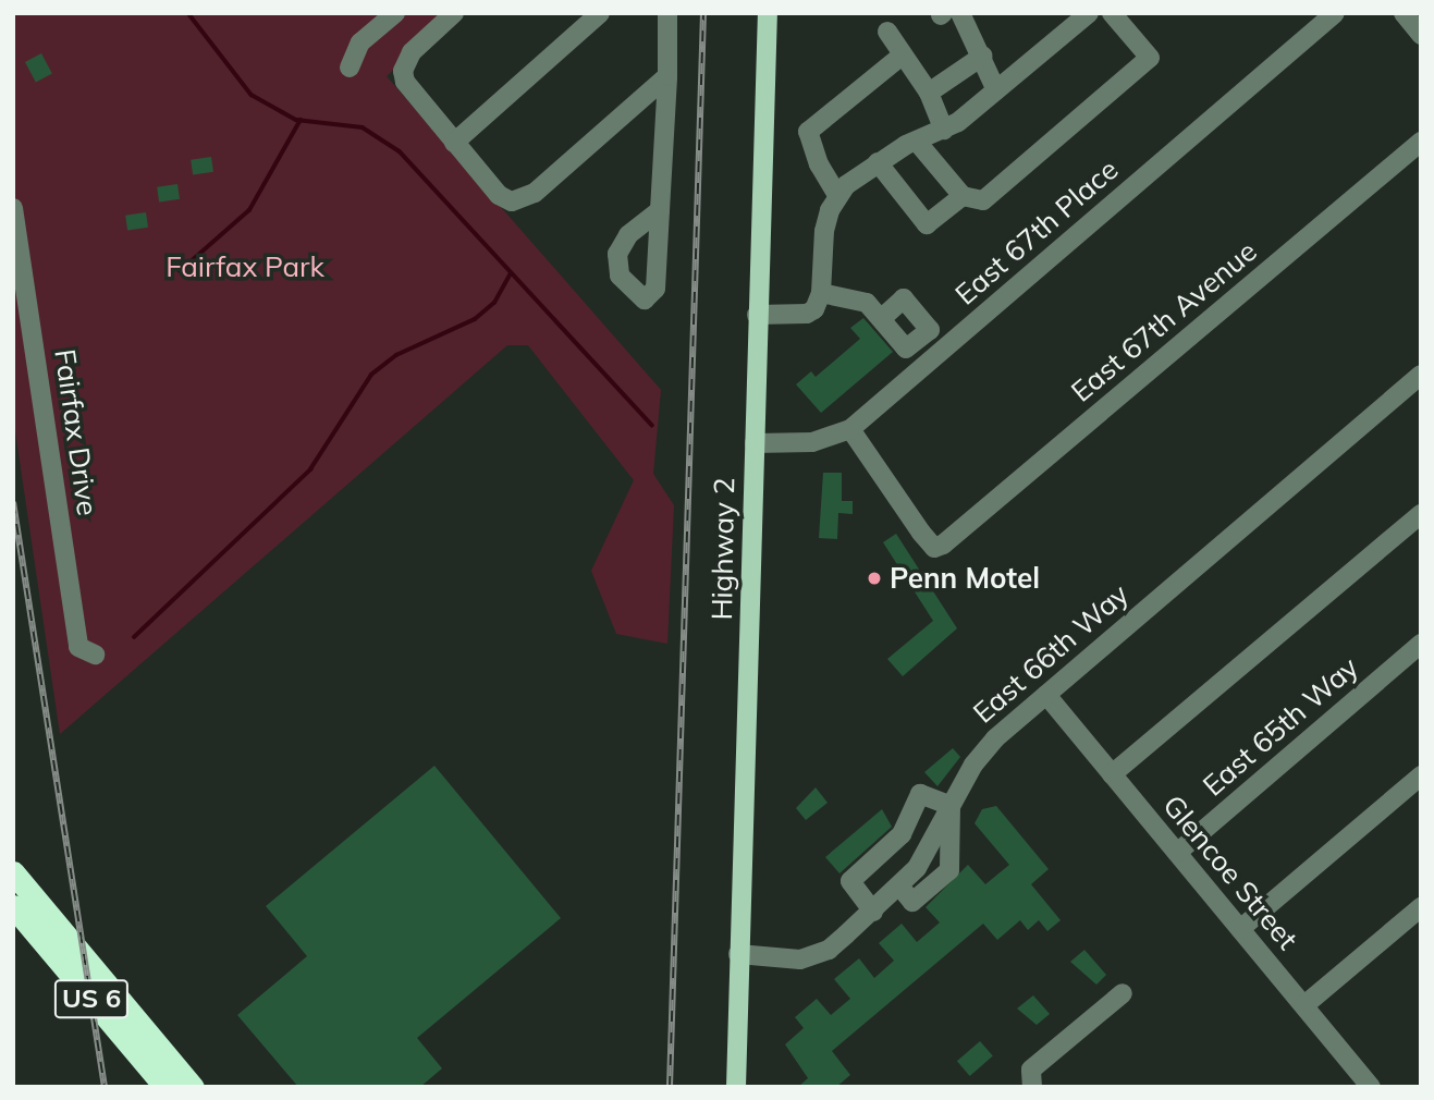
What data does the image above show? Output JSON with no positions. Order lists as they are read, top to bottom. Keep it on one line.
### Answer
{"streets":{"highway":["US 6"],"main road":["Highway 2"],"street":["East 67th Place","East 67th Avenue","Fairfax Drive","East 66th Way","East 65th Way","Glencoe Street"]},"crossings":[["East 67th Place","East 67th Avenue"],["East 67th Place","Highway 2"],["Highway 2","East 66th Way"],["East 66th Way","Glencoe Street"],["East 65th Way","Glencoe Street"]],"parks":["Fairfax Park"],"places":["Penn Motel"]}
